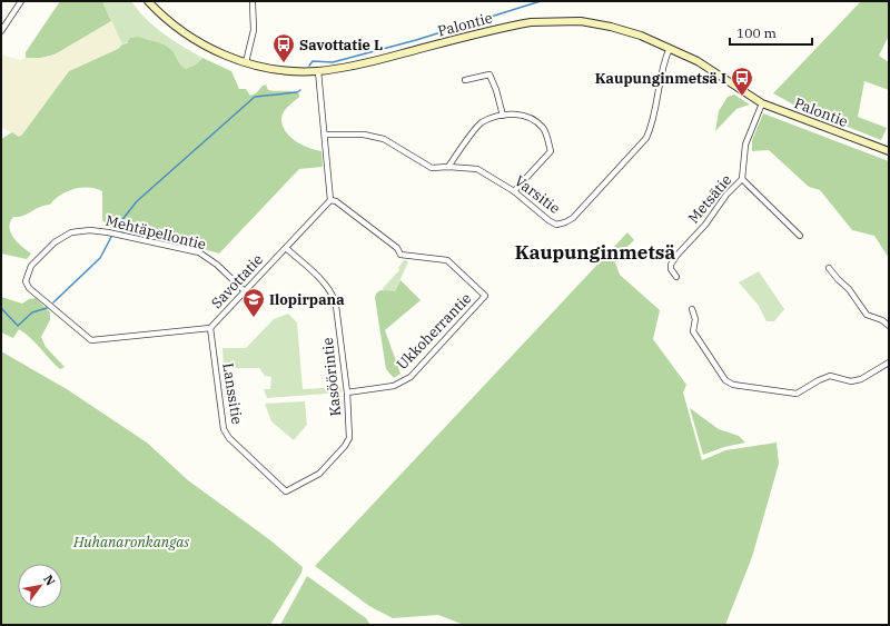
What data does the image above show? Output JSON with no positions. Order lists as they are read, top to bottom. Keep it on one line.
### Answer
{"streets":{"street":["Palontie","Varsitie","Metsätie","Mehtäpellontie","Savottatie","Ukkoherrantie","Kasöörintie","Lanssitie"]},"crossings":[["Palontie","Varsitie"],["Palontie","Metsätie"],["Mehtäpellontie","Savottatie"],["Savottatie","Ukkoherrantie"],["Savottatie","Kasöörintie"],["Savottatie","Lanssitie"],["Ukkoherrantie","Kasöörintie"],["Kasöörintie","Lanssitie"]],"districts":["Kaupunginmetsä"],"parks":["Huhanaronkangas"],"places":{"bus stop":["Savottatie L","Kaupunginmetsä I"],"school or university":["Ilopirpana"]},"scale_bar":"100 m","north":"top right"}
